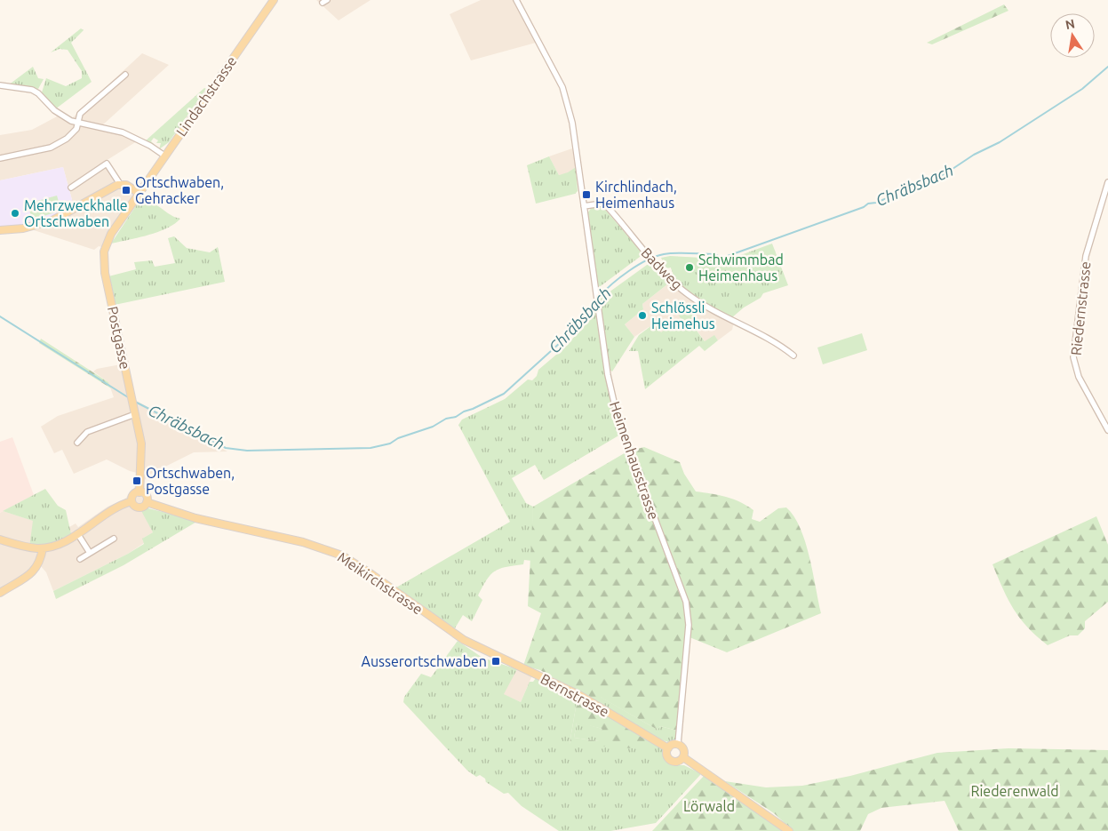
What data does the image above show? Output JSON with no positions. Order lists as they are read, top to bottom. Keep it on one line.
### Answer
{"streets":{"main road":["Lindachstrasse","Postgasse","Meikirchstrasse","Bernstrasse"],"street":["Badweg","Riedernstrasse","Heimenhausstrasse"]},"crossings":[["Lindachstrasse","Postgasse"],["Badweg","Heimenhausstrasse"],["Postgasse","Meikirchstrasse"],["Heimenhausstrasse","Bernstrasse"],["Meikirchstrasse","Bernstrasse"]],"water":["Chräbsbach"],"parks":["Riederenwald","Lörwald"],"places":{"transit":["Ortschwaben, Gehracker","Kirchlindach, Heimenhaus","Ortschwaben, Postgasse","Ausserortschwaben"],"other":["Mehrzweckhalle Ortschwaben","Schwimmbad Heimenhaus","Schlössli Heimehus"]},"north":"top"}
